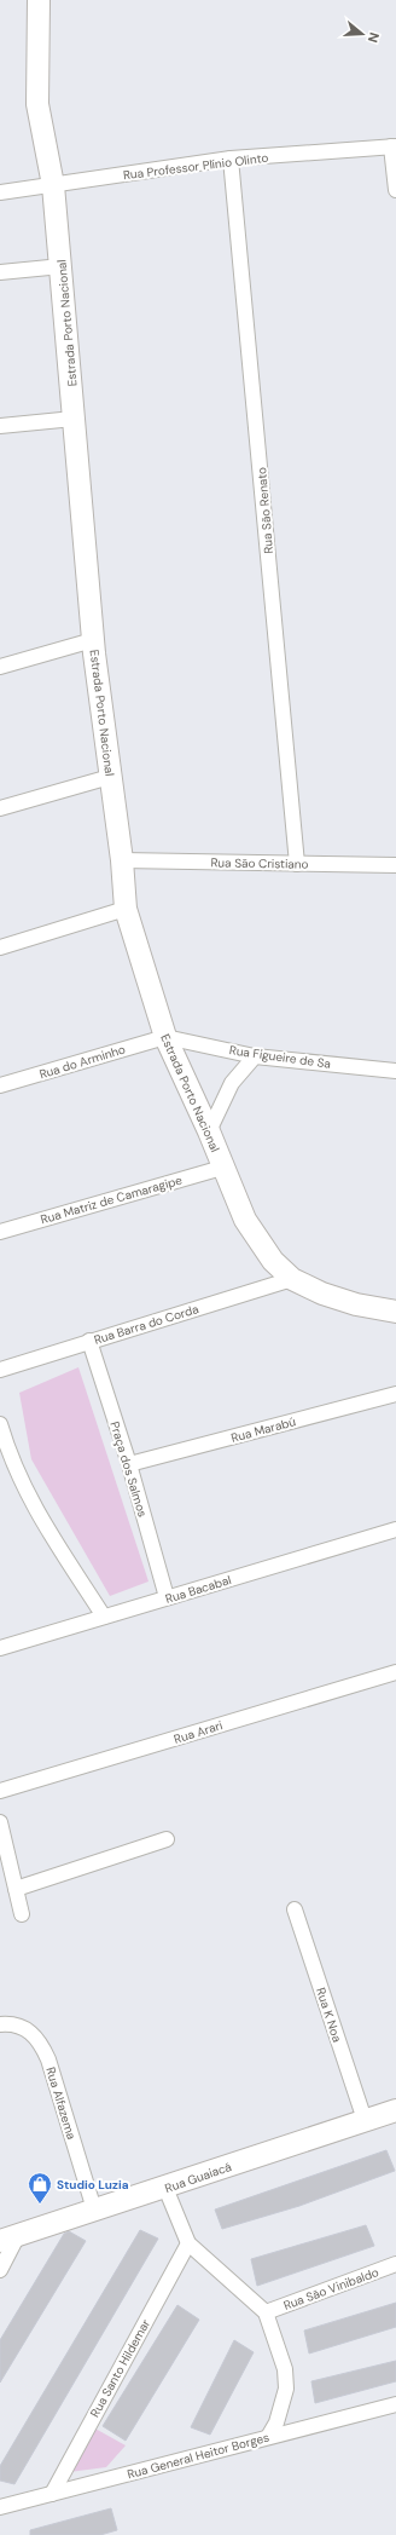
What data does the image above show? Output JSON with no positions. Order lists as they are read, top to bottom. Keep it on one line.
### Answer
{"streets":{"street":["Rua Professor Plínio Olinto","Estrada Porto Nacional","Rua São Renato","Rua São Cristiano","Rua Figueire de Sa","Rua do Arminho","Rua Matriz de Camaragipe","Rua Barra do Corda","Rua Marabú","Praça dos Salmos","Rua Bacabal","Rua Arari","Rua K Noa","Rua Alfazema","Rua Guaiacá","Rua São Vinibaldo","Rua Santo Hildemar","Rua General Heitor Borges"]},"crossings":[["Rua Professor Plínio Olinto","Estrada Porto Nacional"],["Rua Professor Plínio Olinto","Rua São Renato"],["Estrada Porto Nacional","Rua São Cristiano"],["Estrada Porto Nacional","Rua Figueire de Sa"],["Estrada Porto Nacional","Rua do Arminho"],["Estrada Porto Nacional","Rua Matriz de Camaragipe"],["Estrada Porto Nacional","Rua Barra do Corda"],["Rua São Renato","Rua São Cristiano"],["Rua Figueire de Sa","Rua do Arminho"],["Rua Barra do Corda","Praça dos Salmos"],["Rua Marabú","Praça dos Salmos"],["Praça dos Salmos","Rua Bacabal"],["Rua K Noa","Rua Guaiacá"],["Rua Alfazema","Rua Guaiacá"],["Rua Santo Hildemar","Rua General Heitor Borges"]],"places":{"shop":["Studio Luzia"]},"north":"right"}
